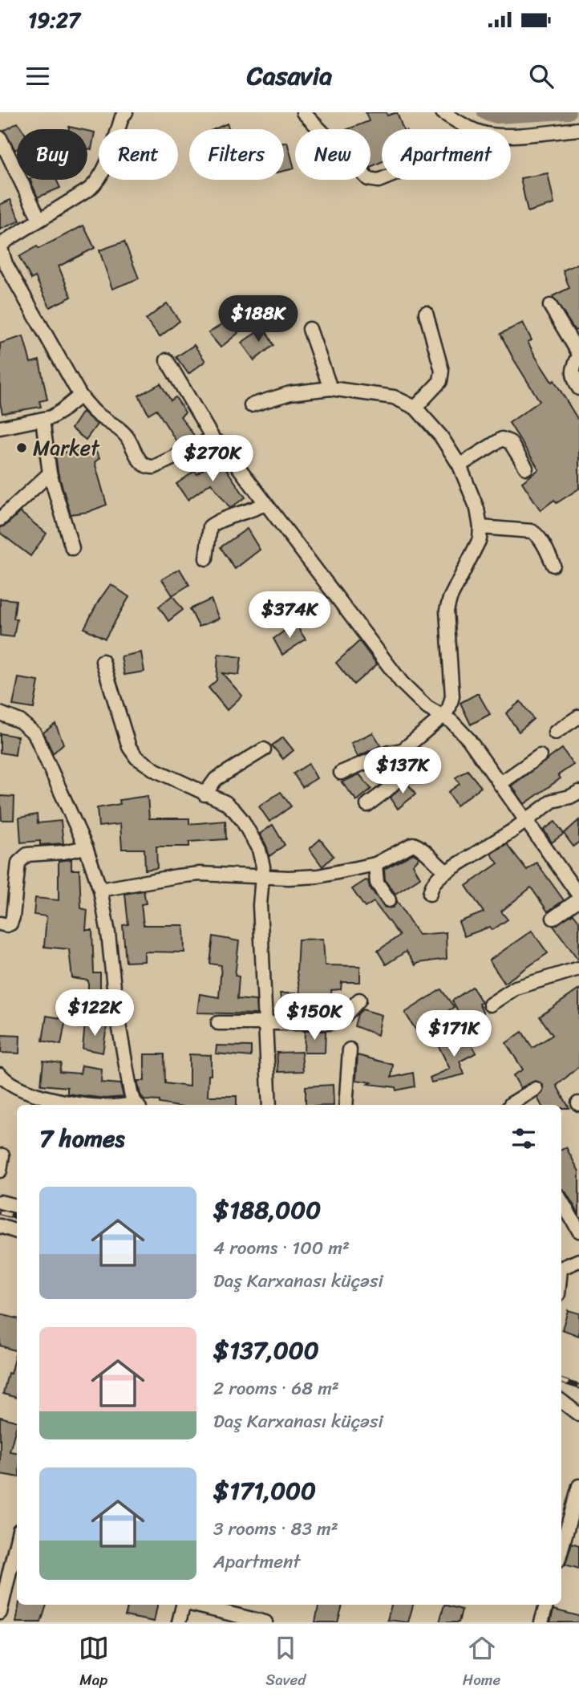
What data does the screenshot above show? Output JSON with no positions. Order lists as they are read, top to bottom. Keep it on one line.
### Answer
{"places":["Market"],"page":{"status":"19:27","header":"Casavia","chip":["Buy","Rent","Filters","New","Apartment"],"price":["$188K","$270K","$374K","$137K","$122K","$150K","$171K"],"heading":"7 homes","list":[{"name":"$188,000","note":"4 rooms · 100 m² · Daş Karxanası küçəsi"},{"name":"$137,000","note":"2 rooms · 68 m² · Daş Karxanası küçəsi"},{"name":"$171,000","note":"3 rooms · 83 m² · Apartment"}],"tabs":["Map","Saved","Home"]}}
